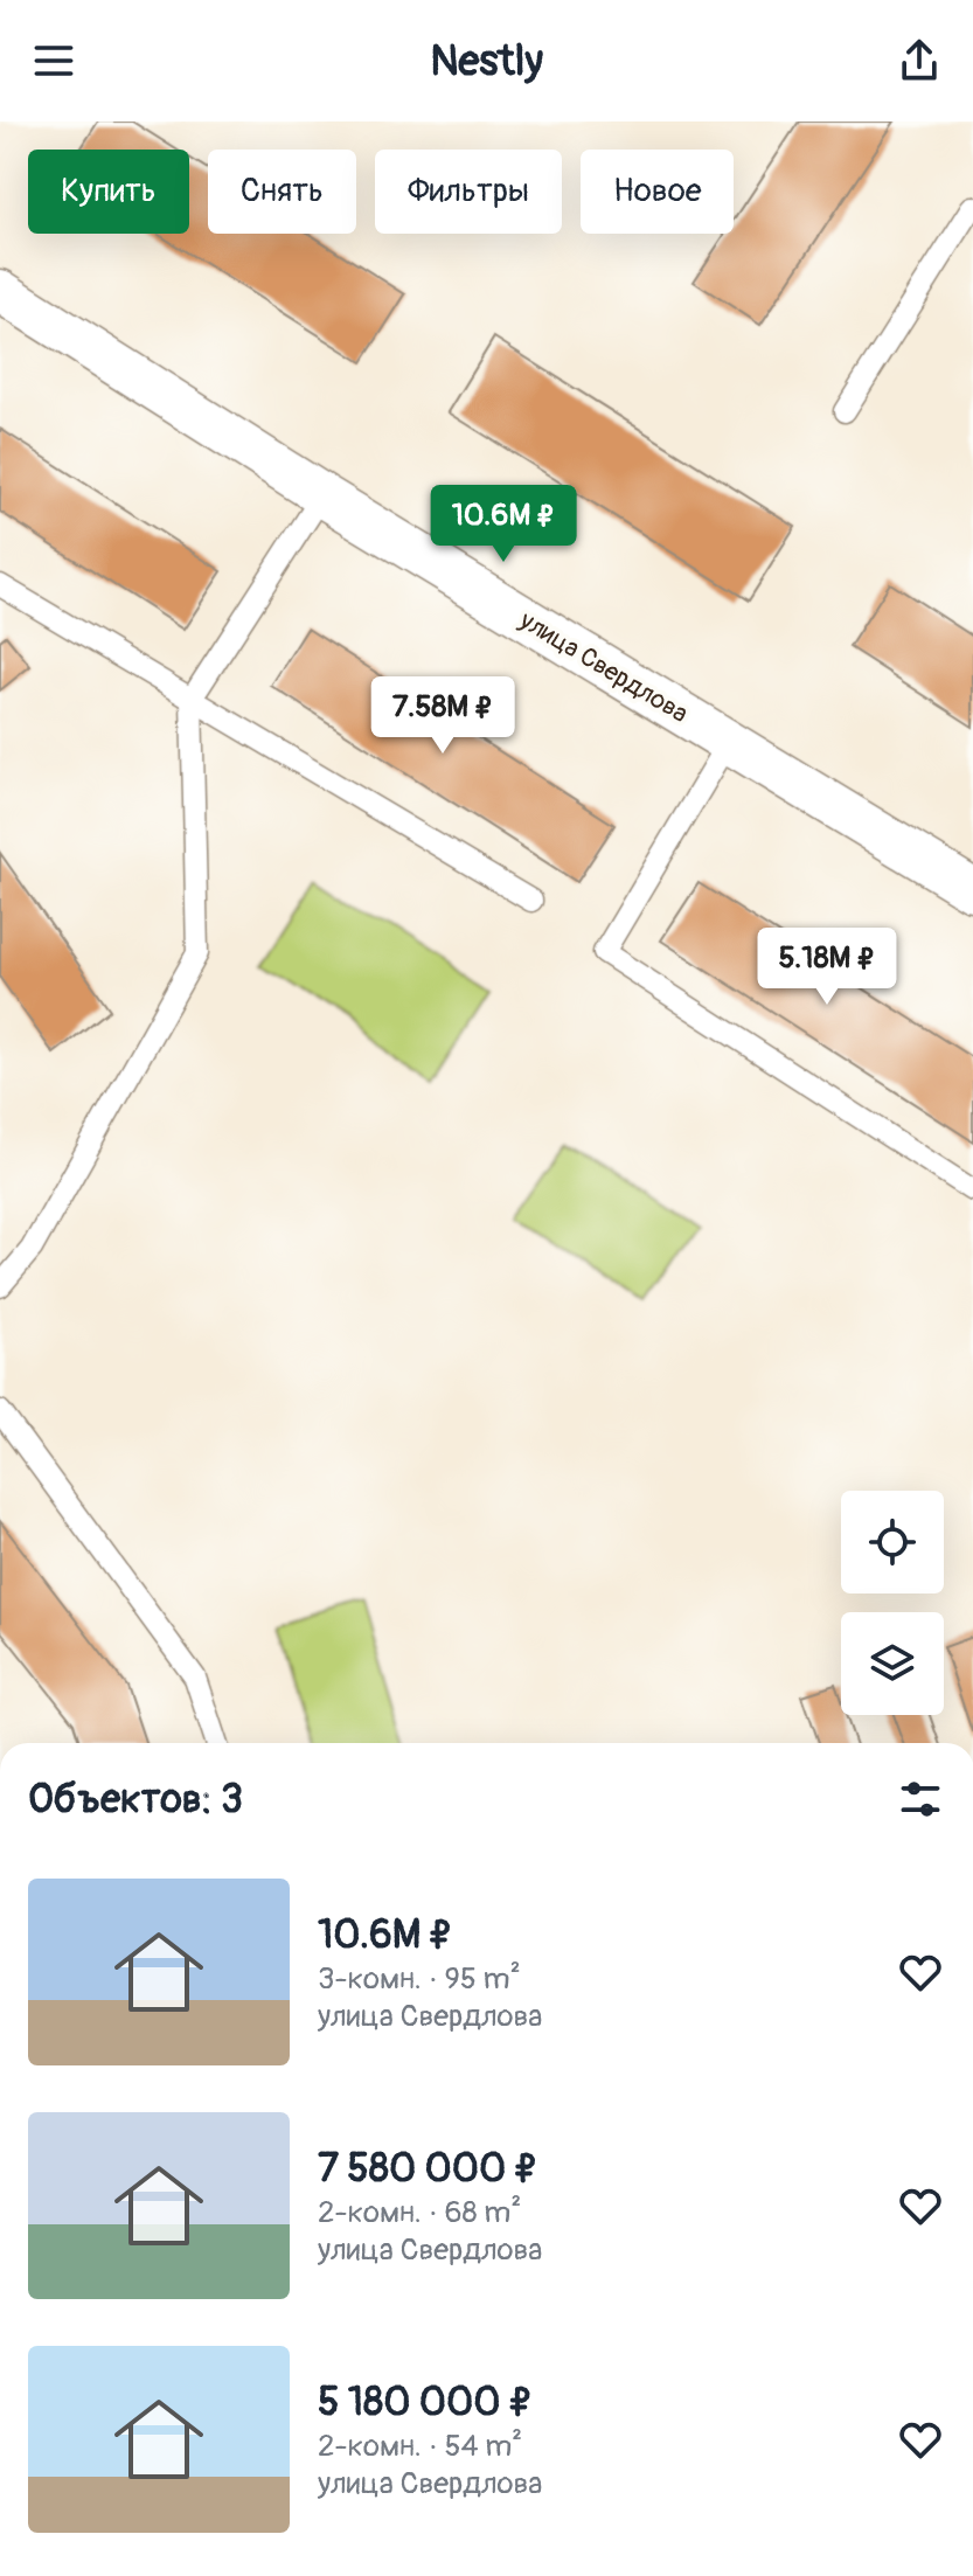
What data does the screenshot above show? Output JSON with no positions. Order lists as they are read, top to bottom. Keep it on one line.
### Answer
{"streets":{"street":["улица Свердлова"]},"page":{"header":"Nestly","chip":["Купить","Снять","Фильтры","Новое"],"price":["10.6M ₽","7.58M ₽","5.18M ₽"],"heading":"Объектов: 3","list":[{"name":"10.6M ₽","note":"3-комн. · 95 m² · улица Свердлова"},{"name":"7 580 000 ₽","note":"2-комн. · 68 m² · улица Свердлова"},{"name":"5 180 000 ₽","note":"2-комн. · 54 m² · улица Свердлова"}]}}
